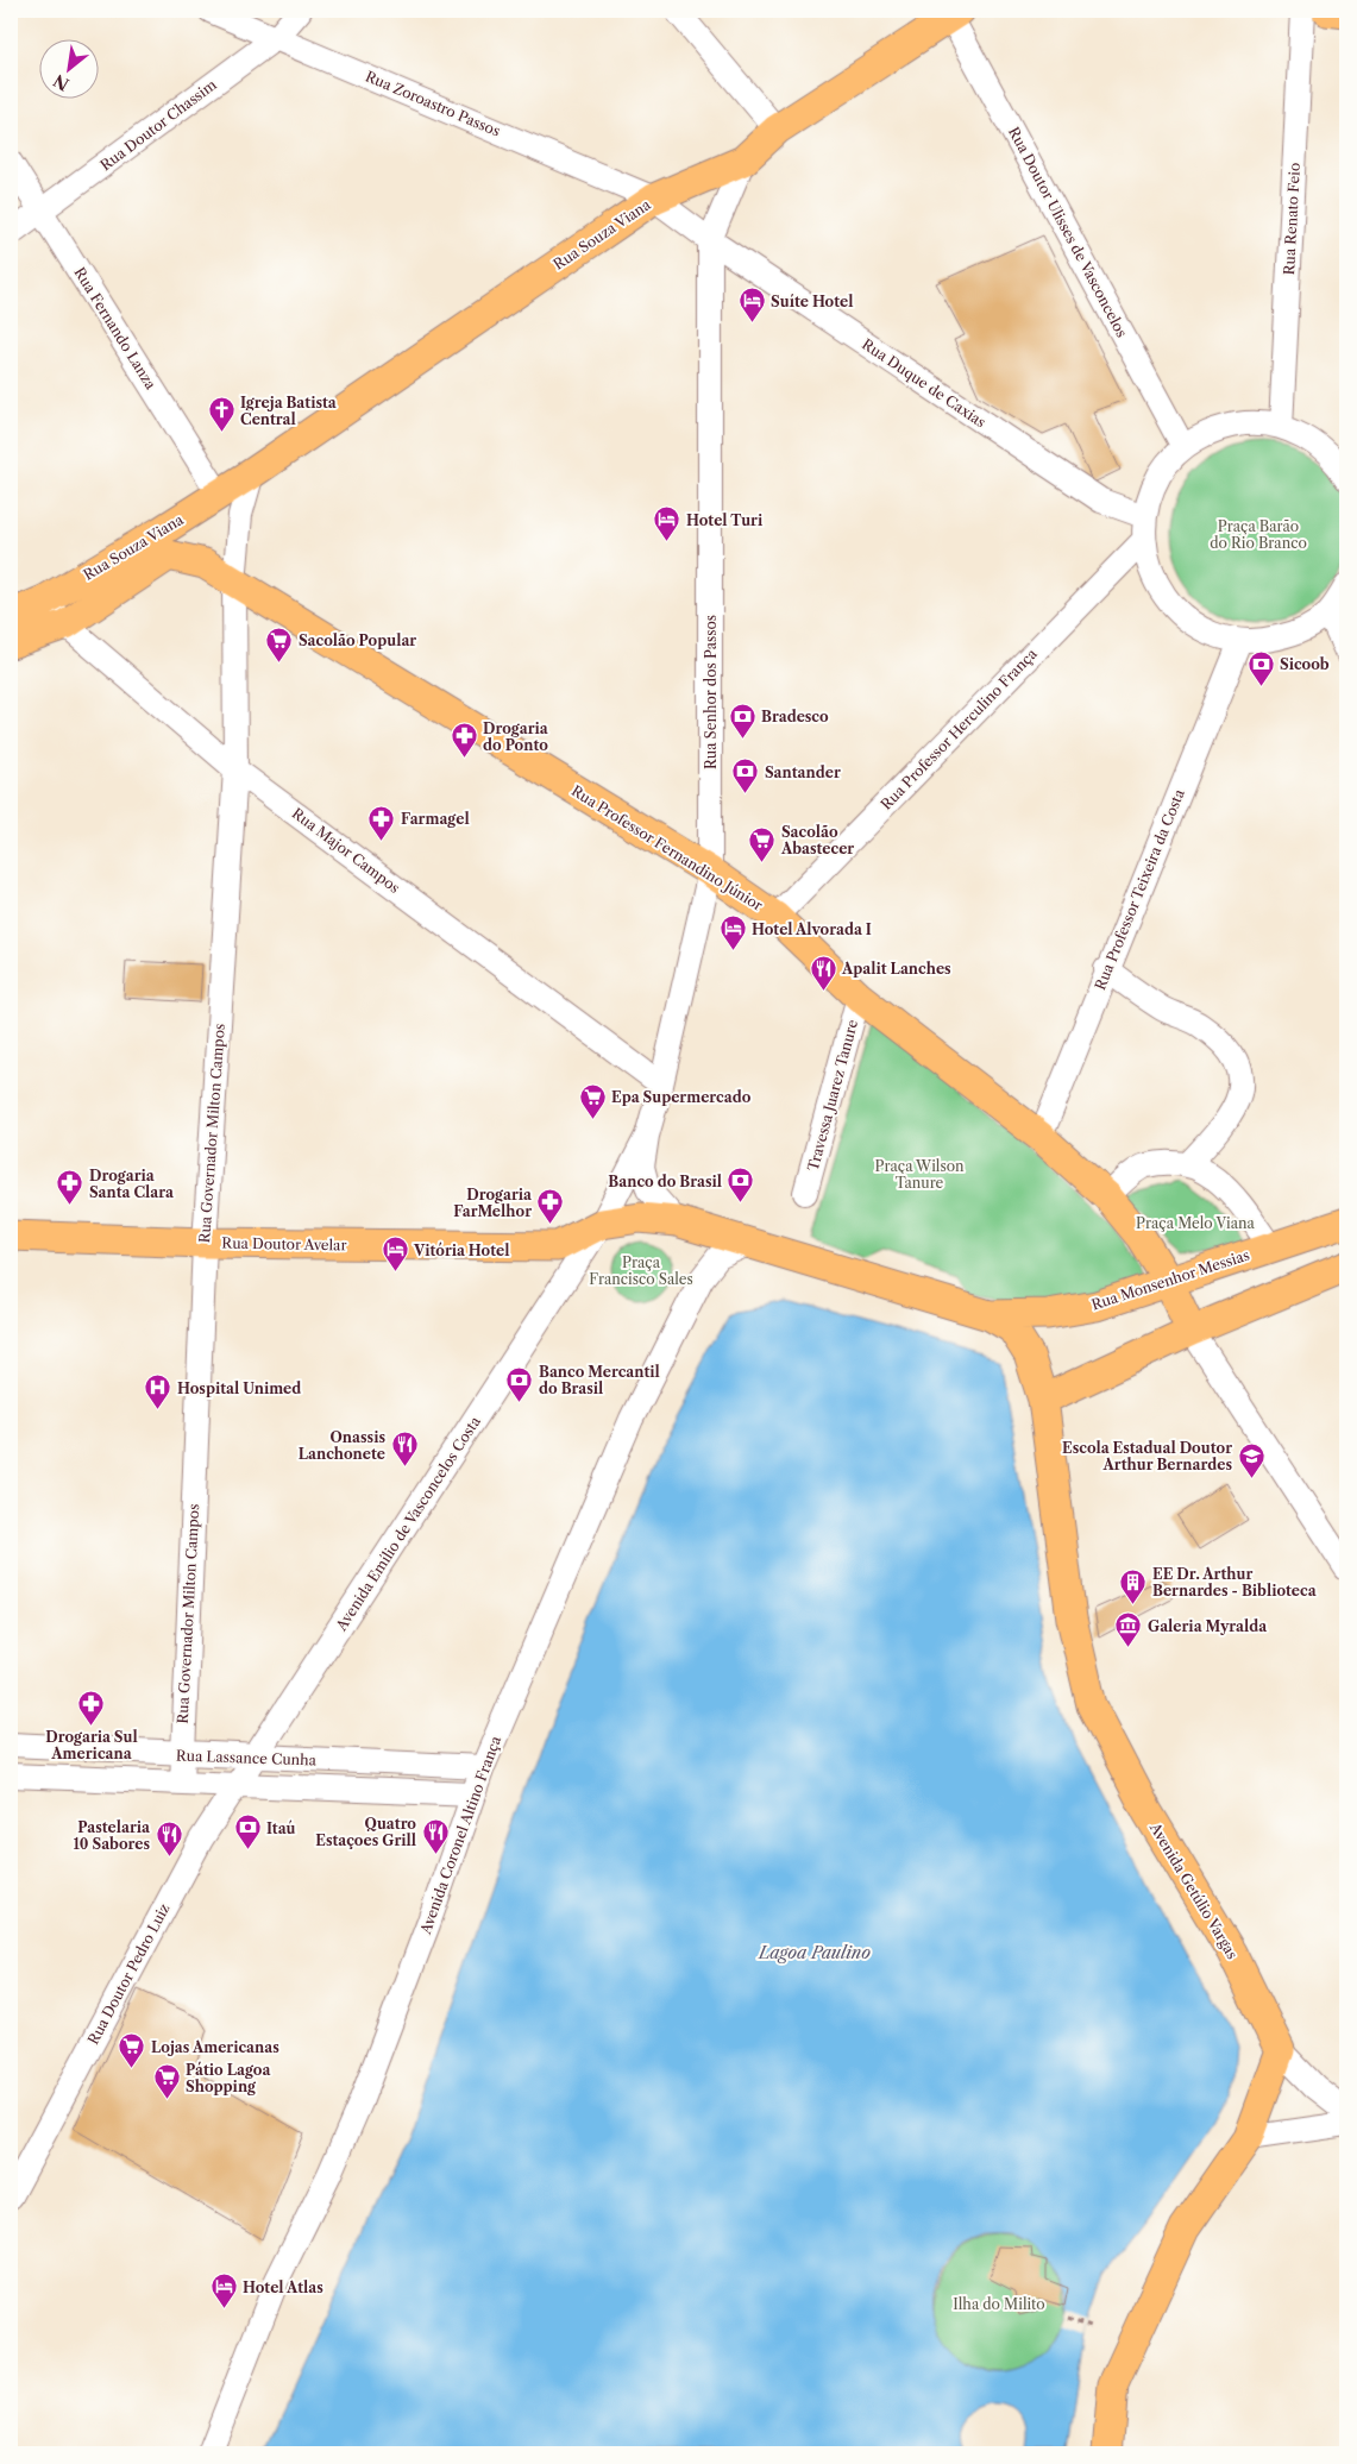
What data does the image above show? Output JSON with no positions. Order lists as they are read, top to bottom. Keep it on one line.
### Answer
{"streets":{"main road":["Rua Souza Viana","Rua Professor Fernandino Júnior","Rua Doutor Avelar","Rua Monsenhor Messias","Avenida Getúlio Vargas"],"street":["Rua Zoroastro Passos","Rua Doutor Chassim","Rua Renato Feio","Rua Doutor Ulisses de Vasconcelos","Rua Fernando Lanza","Rua Duque de Caxias","Rua Senhor dos Passos","Rua Professor Herculino França","Rua Major Campos","Rua Professor Teixeira da Costa","Travessa Juarez Tanure","Rua Governador Milton Campos","Avenida Emílio de Vasconcelos Costa","Rua Lassance Cunha","Avenida Coronel Altino França","Rua Doutor Pedro Luiz"]},"crossings":[["Rua Zoroastro Passos","Rua Doutor Chassim"],["Rua Zoroastro Passos","Rua Souza Viana"],["Rua Doutor Chassim","Rua Fernando Lanza"],["Rua Doutor Ulisses de Vasconcelos","Rua Souza Viana"],["Rua Souza Viana","Rua Fernando Lanza"],["Rua Souza Viana","Rua Senhor dos Passos"],["Rua Souza Viana","Rua Major Campos"],["Rua Duque de Caxias","Rua Senhor dos Passos"],["Rua Senhor dos Passos","Rua Professor Fernandino Júnior"],["Rua Senhor dos Passos","Rua Major Campos"],["Rua Senhor dos Passos","Rua Doutor Avelar"],["Rua Senhor dos Passos","Avenida Emílio de Vasconcelos Costa"],["Rua Professor Herculino França","Rua Professor Fernandino Júnior"],["Rua Professor Fernandino Júnior","Rua Major Campos"],["Rua Professor Fernandino Júnior","Rua Professor Teixeira da Costa"],["Rua Professor Fernandino Júnior","Travessa Juarez Tanure"],["Rua Professor Fernandino Júnior","Rua Governador Milton Campos"],["Rua Professor Fernandino Júnior","Rua Monsenhor Messias"],["Rua Major Campos","Rua Governador Milton Campos"],["Rua Governador Milton Campos","Rua Doutor Avelar"],["Rua Governador Milton Campos","Rua Lassance Cunha"],["Rua Doutor Avelar","Avenida Emílio de Vasconcelos Costa"],["Rua Monsenhor Messias","Avenida Getúlio Vargas"],["Avenida Emílio de Vasconcelos Costa","Rua Lassance Cunha"],["Avenida Emílio de Vasconcelos Costa","Rua Doutor Pedro Luiz"],["Rua Lassance Cunha","Avenida Coronel Altino França"],["Rua Lassance Cunha","Rua Doutor Pedro Luiz"]],"water":["Lagoa Paulino"],"parks":["Praça Barão do Rio Branco","Praça Wilson Tanure","Praça Melo Viana","Praça Francisco Sales","Ilha do Milito"],"places":{"hotel":["Suíte Hotel","Hotel Turi","Hotel Alvorada I","Vitória Hotel","Hotel Atlas"],"church":["Igreja Batista Central"],"supermarket":["Sacolão Popular","Sacolão Abastecer","Epa Supermercado","Lojas Americanas","Pátio Lagoa Shopping"],"bank":["Sicoob","Bradesco","Santander","Banco do Brasil","Banco Mercantil do Brasil","Itaú"],"pharmacy":["Drogaria do Ponto","Farmagel","Drogaria Santa Clara","Drogaria FarMelhor","Drogaria Sul Americana"],"restaurant":["Apalit Lanches","Onassis Lanchonete","Quatro Estaçoes Grill","Pastelaria 10 Sabores"],"hospital":["Hospital Unimed"],"school or university":["Escola Estadual Doutor Arthur Bernardes"],"building":["EE Dr. Arthur Bernardes - Biblioteca"],"museum":["Galeria Myralda"]},"north":"bottom left"}
